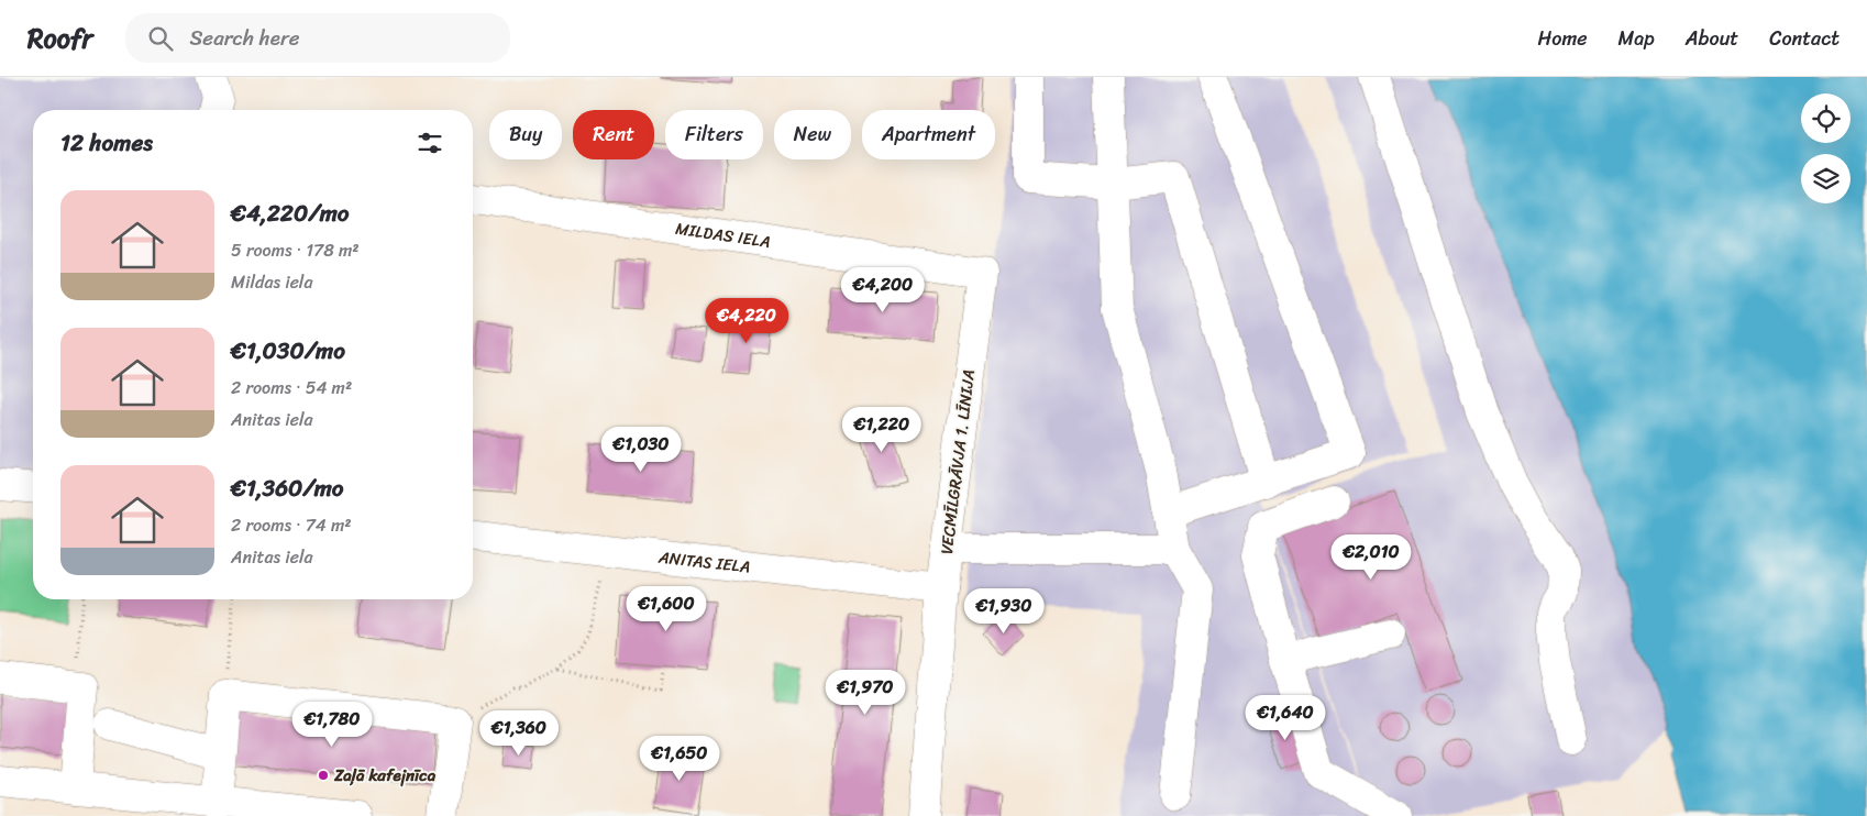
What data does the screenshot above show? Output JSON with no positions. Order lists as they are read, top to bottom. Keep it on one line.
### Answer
{"streets":{"street":["MILDAS IELA","VECMĪLGRĀVJA 1. LĪNIJA","ANITAS IELA"]},"crossings":[["MILDAS IELA","VECMĪLGRĀVJA 1. LĪNIJA"],["VECMĪLGRĀVJA 1. LĪNIJA","ANITAS IELA"]],"places":["Zaļā kafejnīca"],"page":{"header":"Roofr","search":"Search here","nav":["Home","Map","About","Contact"],"chip":["Buy","Rent","Filters","New","Apartment"],"heading":"12 homes","list":[{"name":"€4,220/mo","note":"5 rooms · 178 m² · Mildas iela"},{"name":"€1,030/mo","note":"2 rooms · 54 m² · Anitas iela"},{"name":"€1,360/mo","note":"2 rooms · 74 m² · Anitas iela"}],"price":["€4,200","€4,220","€1,220","€1,030","€2,010","€1,600","€1,930","€1,970","€1,640","€1,780","€1,360","€1,650"]}}
